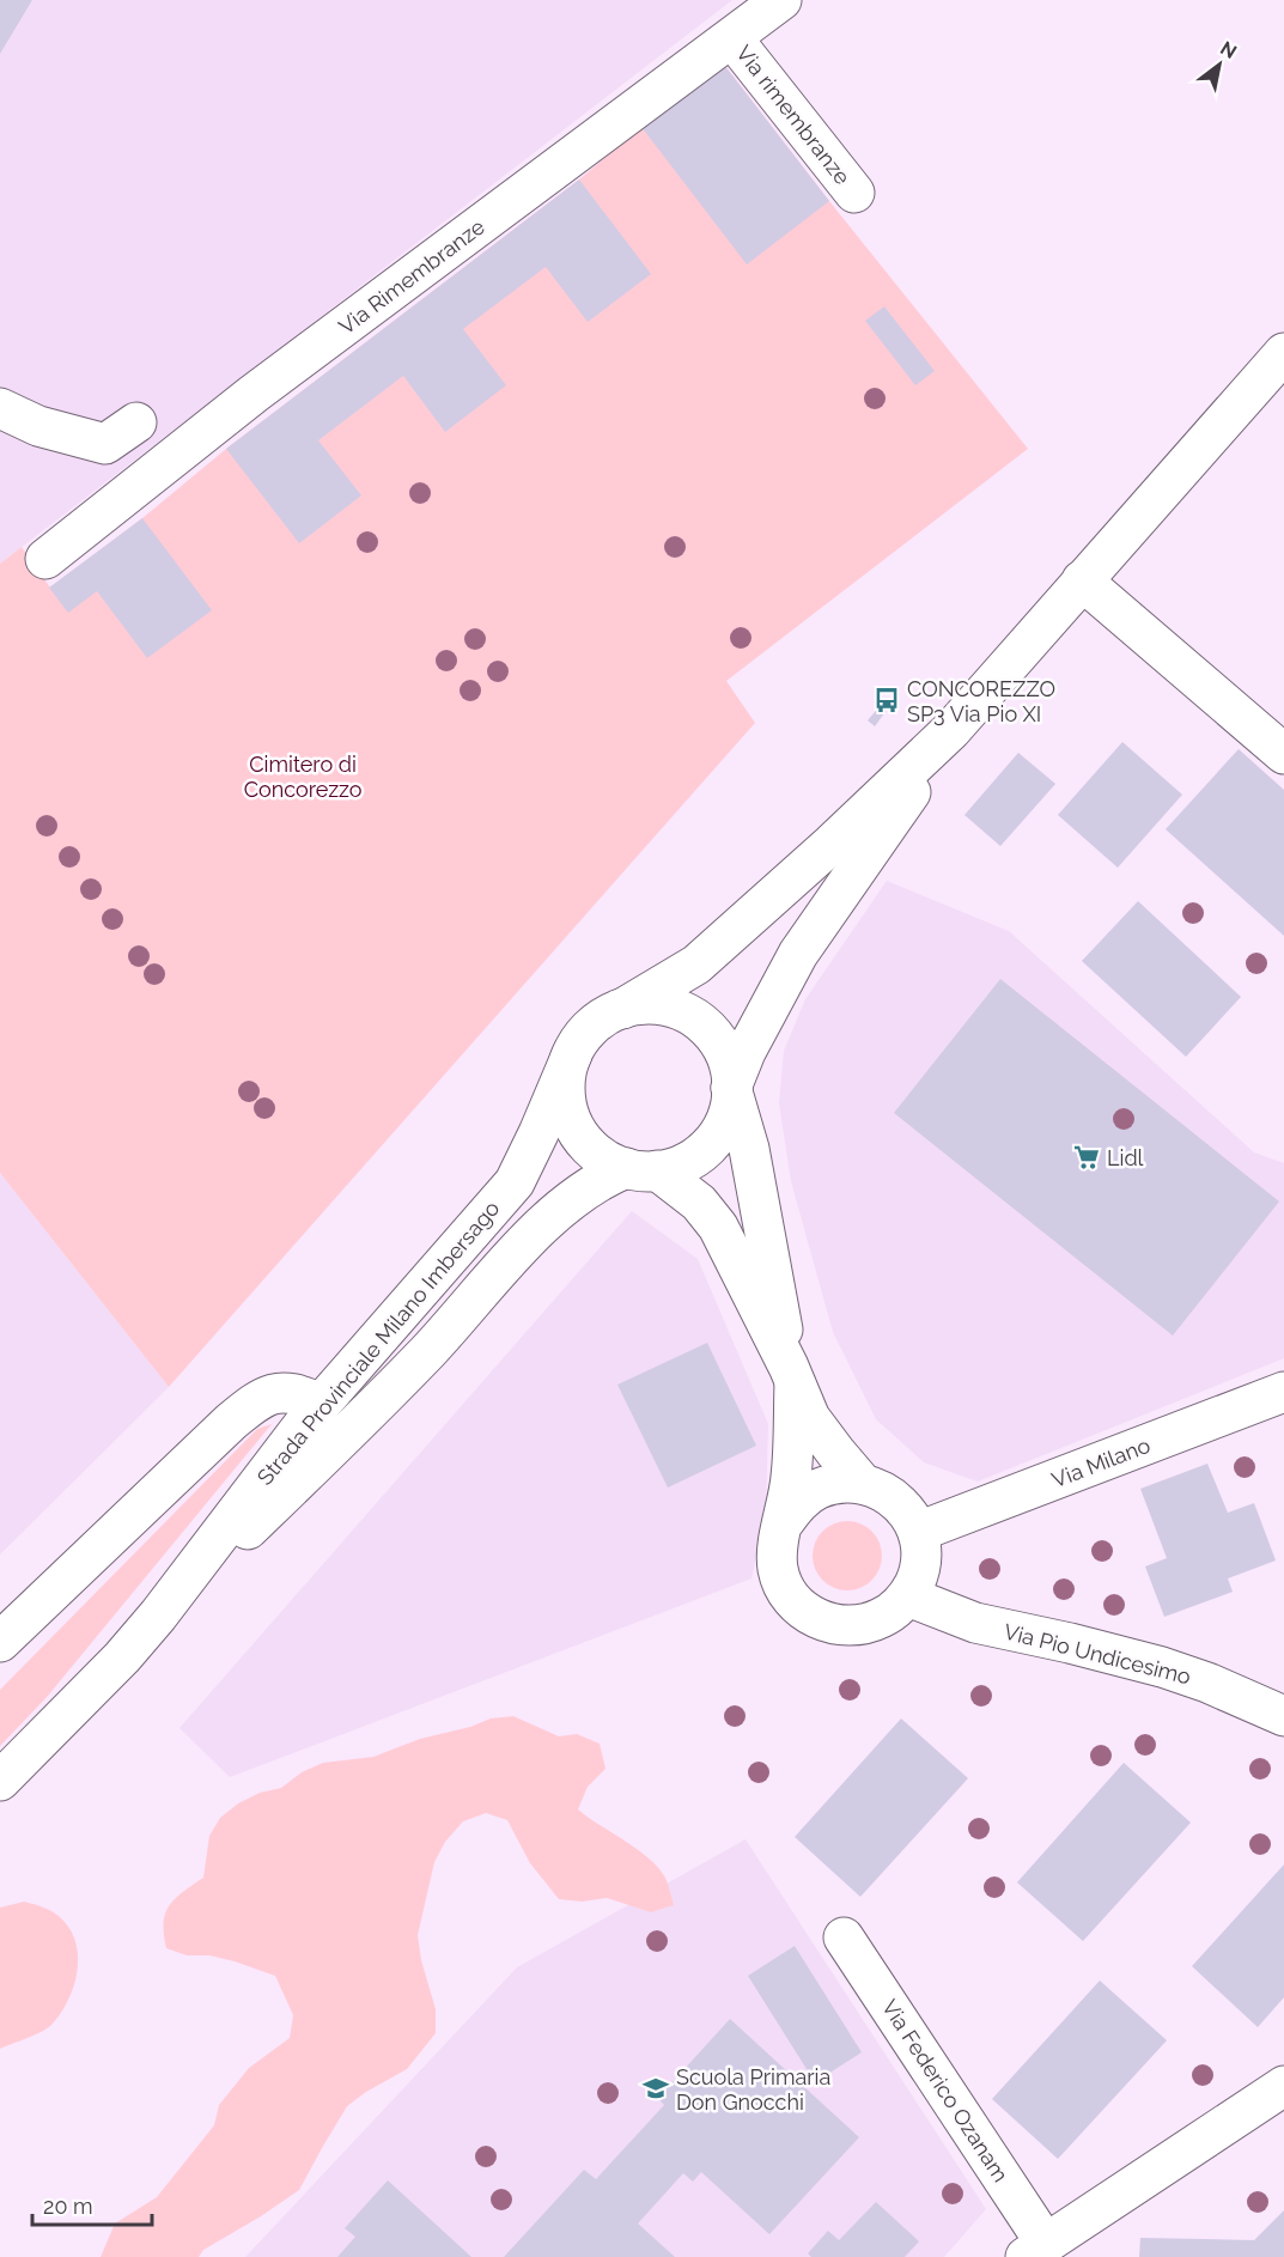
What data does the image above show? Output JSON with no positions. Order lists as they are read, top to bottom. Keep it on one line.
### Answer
{"streets":{"main road":["Via rimembranze","Via Rimembranze","Strada Provinciale Milano Imbersago","Via Milano","Via Pio Undicesimo","Via Federico Ozanam"]},"crossings":[["Via rimembranze","Via Rimembranze"],["Via Milano","Via Pio Undicesimo"]],"parks":["Cimitero di Concorezzo"],"places":{"bus stop":["CONCOREZZO SP3 Via Pio XI"],"supermarket":["Lidl"],"school or university":["Scuola Primaria Don Gnocchi"]},"scale_bar":"20 m","north":"top right"}
